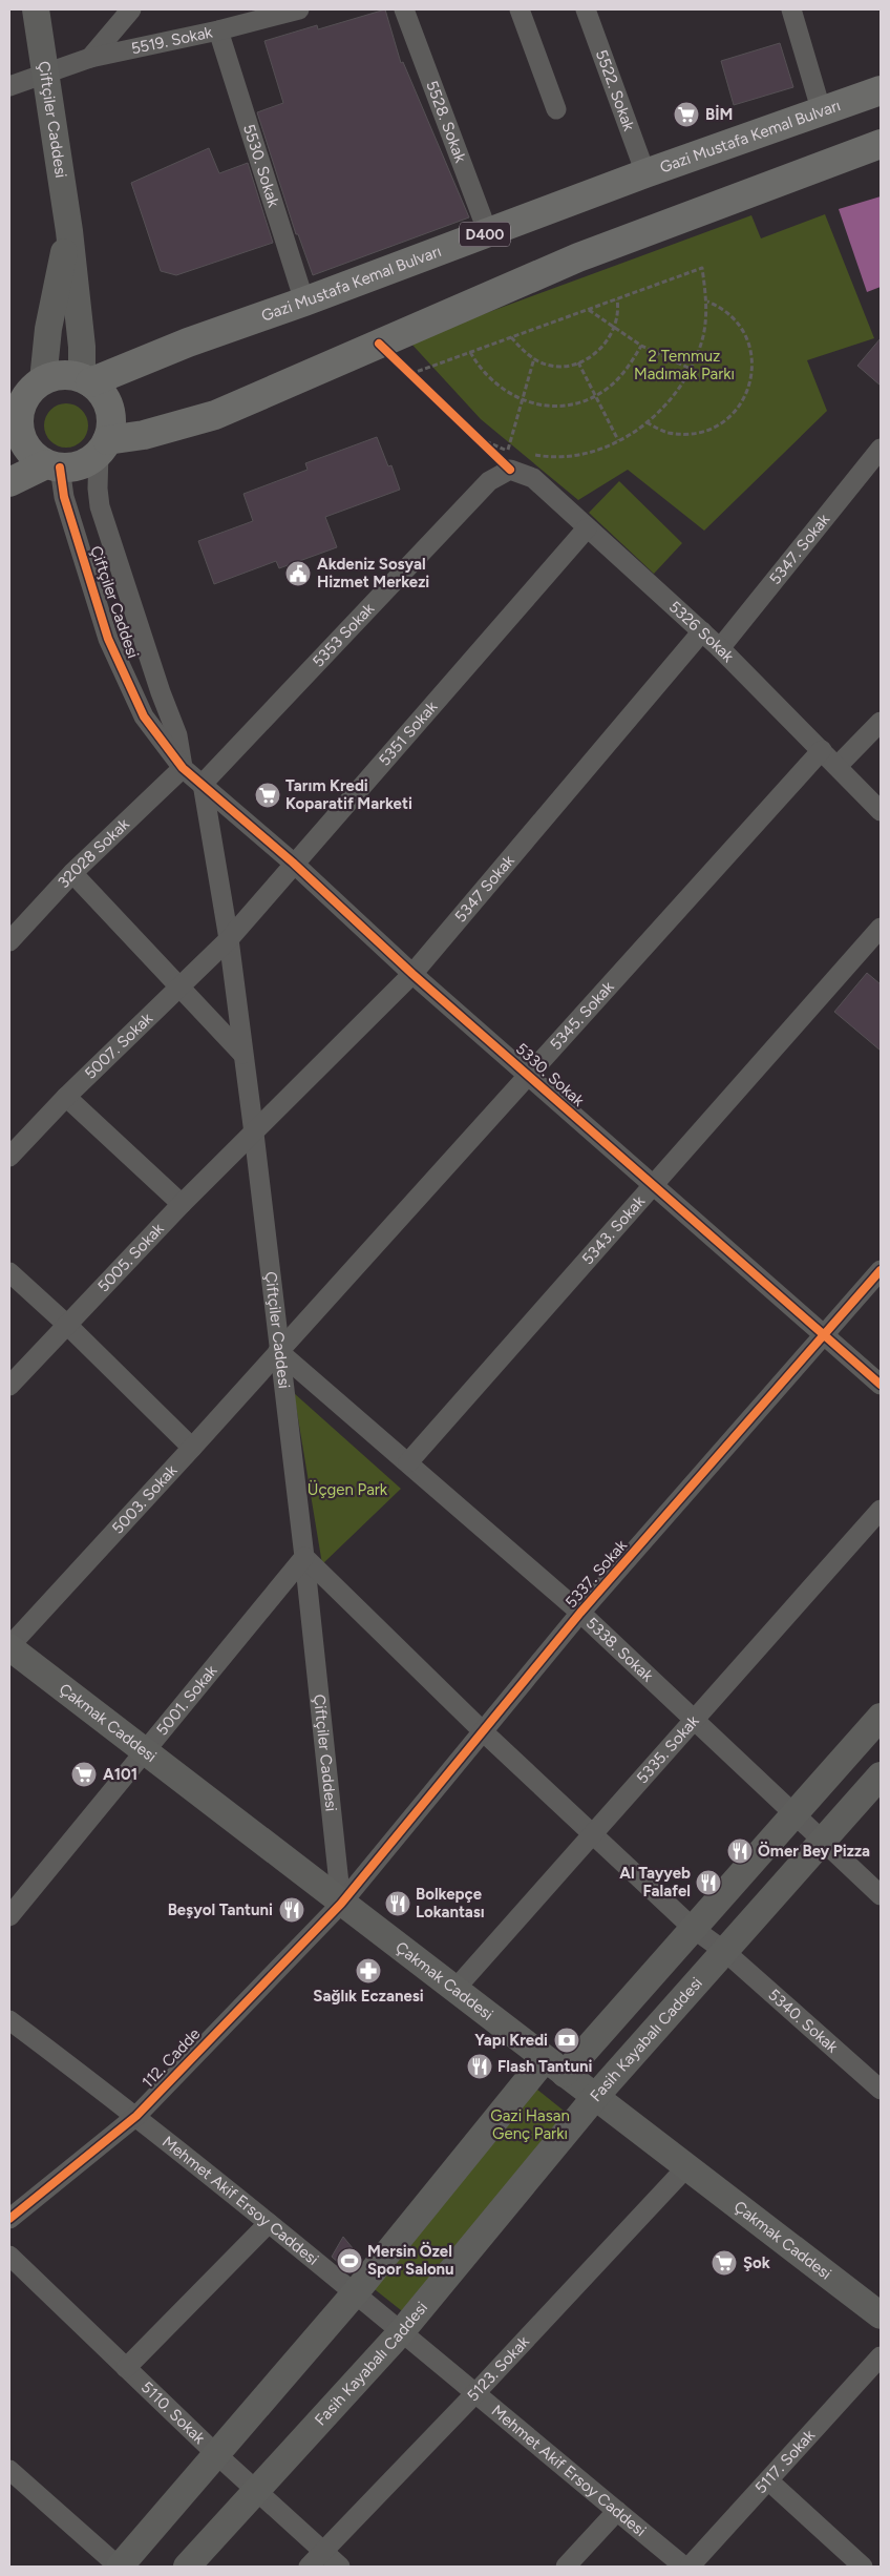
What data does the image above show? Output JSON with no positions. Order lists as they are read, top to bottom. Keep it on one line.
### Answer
{"streets":{"highway":["Gazi Mustafa Kemal Bulvarı","D400"],"street":["5519. Sokak","5522. Sokak","Çiftçiler Caddesi","5528. Sokak","5530. Sokak","5347. Sokak","5326 Sokak","5353 Sokak","5351 Sokak","32028 Sokak","5347 Sokak","5345. Sokak","5007. Sokak","5330. Sokak","5343. Sokak","5005. Sokak","5003. Sokak","5337. Sokak","5338. Sokak","5001. Sokak","Çakmak Caddesi","5335. Sokak","5340. Sokak","Fasih Kayabalı Caddesi","112. Cadde","Mehmet Akif Ersoy Caddesi","5123. Sokak","5110. Sokak","5117. Sokak"]},"crossings":[["5519. Sokak","Çiftçiler Caddesi"],["5519. Sokak","5530. Sokak"],["5522. Sokak","Gazi Mustafa Kemal Bulvarı"],["Çiftçiler Caddesi","Gazi Mustafa Kemal Bulvarı"],["Çiftçiler Caddesi","5353 Sokak"],["Çiftçiler Caddesi","5351 Sokak"],["Çiftçiler Caddesi","32028 Sokak"],["Çiftçiler Caddesi","5347 Sokak"],["Çiftçiler Caddesi","5345. Sokak"],["Çiftçiler Caddesi","5007. Sokak"],["Çiftçiler Caddesi","5330. Sokak"],["Çiftçiler Caddesi","5005. Sokak"],["Çiftçiler Caddesi","5003. Sokak"],["Çiftçiler Caddesi","5337. Sokak"],["Çiftçiler Caddesi","5338. Sokak"],["Çiftçiler Caddesi","5001. Sokak"],["Çiftçiler Caddesi","Çakmak Caddesi"],["Çiftçiler Caddesi","5340. Sokak"],["Çiftçiler Caddesi","112. Cadde"],["5528. Sokak","Gazi Mustafa Kemal Bulvarı"],["Gazi Mustafa Kemal Bulvarı","5530. Sokak"],["5347. Sokak","5326 Sokak"],["5326 Sokak","5353 Sokak"],["5326 Sokak","5351 Sokak"],["5326 Sokak","5347 Sokak"],["5326 Sokak","5345. Sokak"],["5353 Sokak","5330. Sokak"],["5351 Sokak","5007. Sokak"],["5351 Sokak","5330. Sokak"],["5347 Sokak","5330. Sokak"],["5347 Sokak","5005. Sokak"],["5345. Sokak","5330. Sokak"],["5345. Sokak","5003. Sokak"],["5345. Sokak","5338. Sokak"],["5330. Sokak","5343. Sokak"],["5330. Sokak","5337. Sokak"],["5343. Sokak","5338. Sokak"],["5003. Sokak","5338. Sokak"],["5003. Sokak","Çakmak Caddesi"],["5337. Sokak","5338. Sokak"],["5337. Sokak","Çakmak Caddesi"],["5337. Sokak","5340. Sokak"],["5337. Sokak","112. Cadde"],["5338. Sokak","5335. Sokak"],["5338. Sokak","Fasih Kayabalı Caddesi"],["5001. Sokak","Çakmak Caddesi"],["5001. Sokak","5340. Sokak"],["Çakmak Caddesi","5335. Sokak"],["Çakmak Caddesi","Fasih Kayabalı Caddesi"],["Çakmak Caddesi","112. Cadde"],["Çakmak Caddesi","5123. Sokak"],["5335. Sokak","5340. Sokak"],["5340. Sokak","Fasih Kayabalı Caddesi"],["Fasih Kayabalı Caddesi","Mehmet Akif Ersoy Caddesi"],["Fasih Kayabalı Caddesi","5110. Sokak"],["112. Cadde","Mehmet Akif Ersoy Caddesi"],["Mehmet Akif Ersoy Caddesi","5123. Sokak"],["5123. Sokak","5110. Sokak"]],"parks":["2 Temmuz Madımak Parkı","Üçgen Park","Gazi Hasan Genç Parkı"],"places":{"supermarket":["BİM","Tarım Kredi Koparatif Marketi","A101","Şok"],"public building":["Akdeniz Sosyal Hizmet Merkezi"],"restaurant":["Ömer Bey Pizza","Al Tayyeb Falafel","Bolkepçe Lokantası","Beşyol Tantuni","Flash Tantuni"],"pharmacy":["Sağlık Eczanesi"],"bank":["Yapı Kredi"],"sports":["Mersin Özel Spor Salonu"]}}
